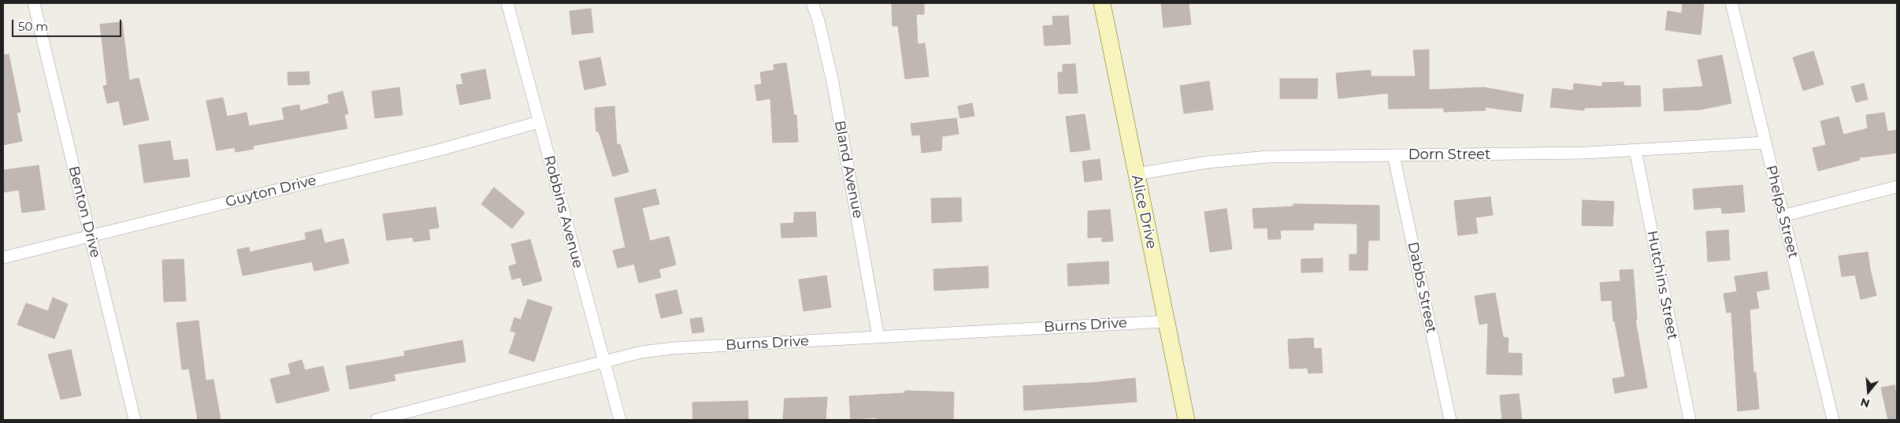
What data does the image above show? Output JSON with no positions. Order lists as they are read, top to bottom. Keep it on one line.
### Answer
{"streets":{"main road":["Alice Drive"],"street":["Dorn Street","Bland Avenue","Guyton Drive","Benton Drive","Robbins Avenue","Phelps Street","Hutchins Street","Dabbs Street","Burns Drive"]},"crossings":[["Dorn Street","Alice Drive"],["Dorn Street","Phelps Street"],["Dorn Street","Hutchins Street"],["Dorn Street","Dabbs Street"],["Bland Avenue","Burns Drive"],["Guyton Drive","Benton Drive"],["Guyton Drive","Robbins Avenue"],["Robbins Avenue","Burns Drive"],["Alice Drive","Burns Drive"]],"scale_bar":"50 m","north":"bottom"}
